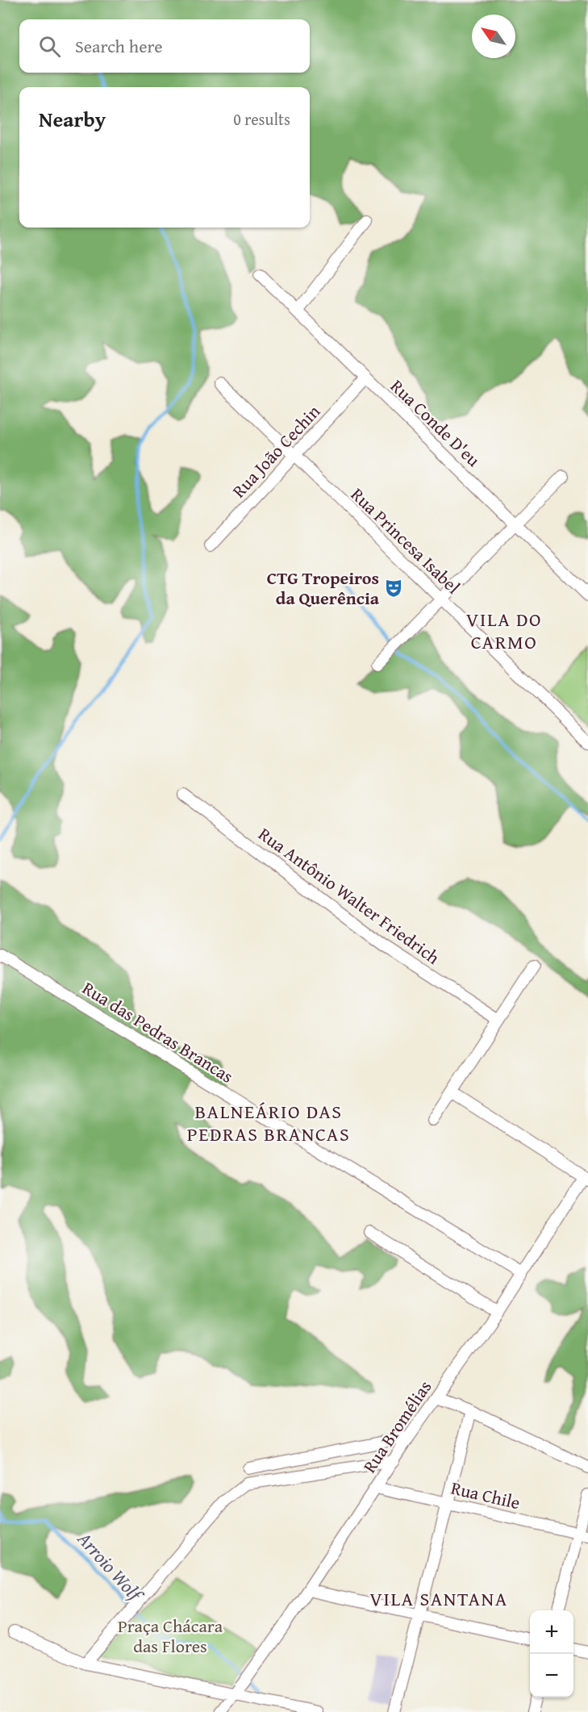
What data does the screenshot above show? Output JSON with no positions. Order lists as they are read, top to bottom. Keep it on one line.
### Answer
{"streets":{"street":["Rua Conde D'eu","Rua João Cechin","Rua Princesa Isabel","Rua Antônio Walter Friedrich","Rua das Pedras Brancas","Rua Bromélias","Rua Chile"]},"crossings":[["Rua Conde D'eu","Rua João Cechin"],["Rua João Cechin","Rua Princesa Isabel"],["Rua das Pedras Brancas","Rua Bromélias"],["Rua Bromélias","Rua Chile"]],"districts":["VILA DO CARMO","BALNEÁRIO DAS PEDRAS BRANCAS","VILA SANTANA"],"water":["Arroio Wolf"],"parks":["Praça Chácara das Flores"],"places":{"theatre":["CTG Tropeiros da Querência"]},"north":"top left","page":{"search":"Search here","heading":["Nearby","0 results"],"map_buttons":["+","−"]}}
